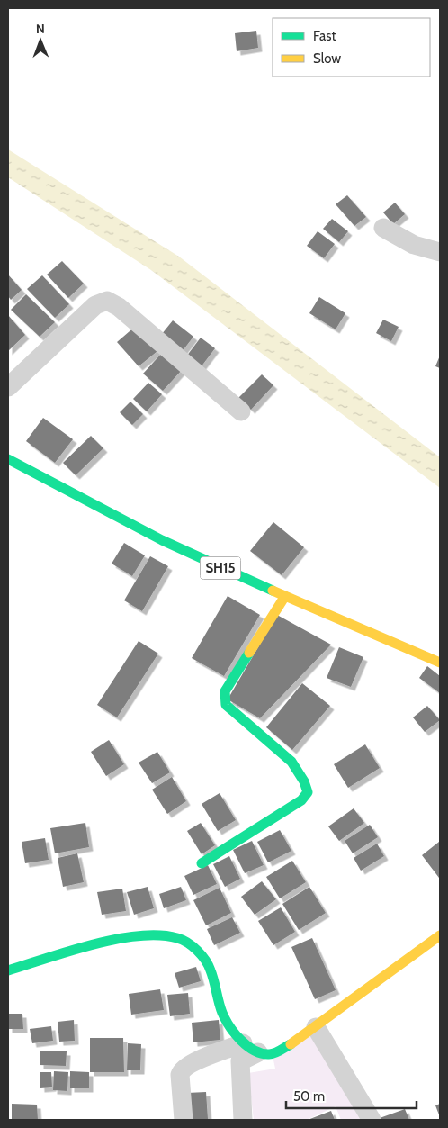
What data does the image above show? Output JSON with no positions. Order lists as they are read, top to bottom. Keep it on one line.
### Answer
{"streets":{"street":["SH15"]},"legend":["Fast","Slow"],"scale_bar":"50 m","north":"top"}
